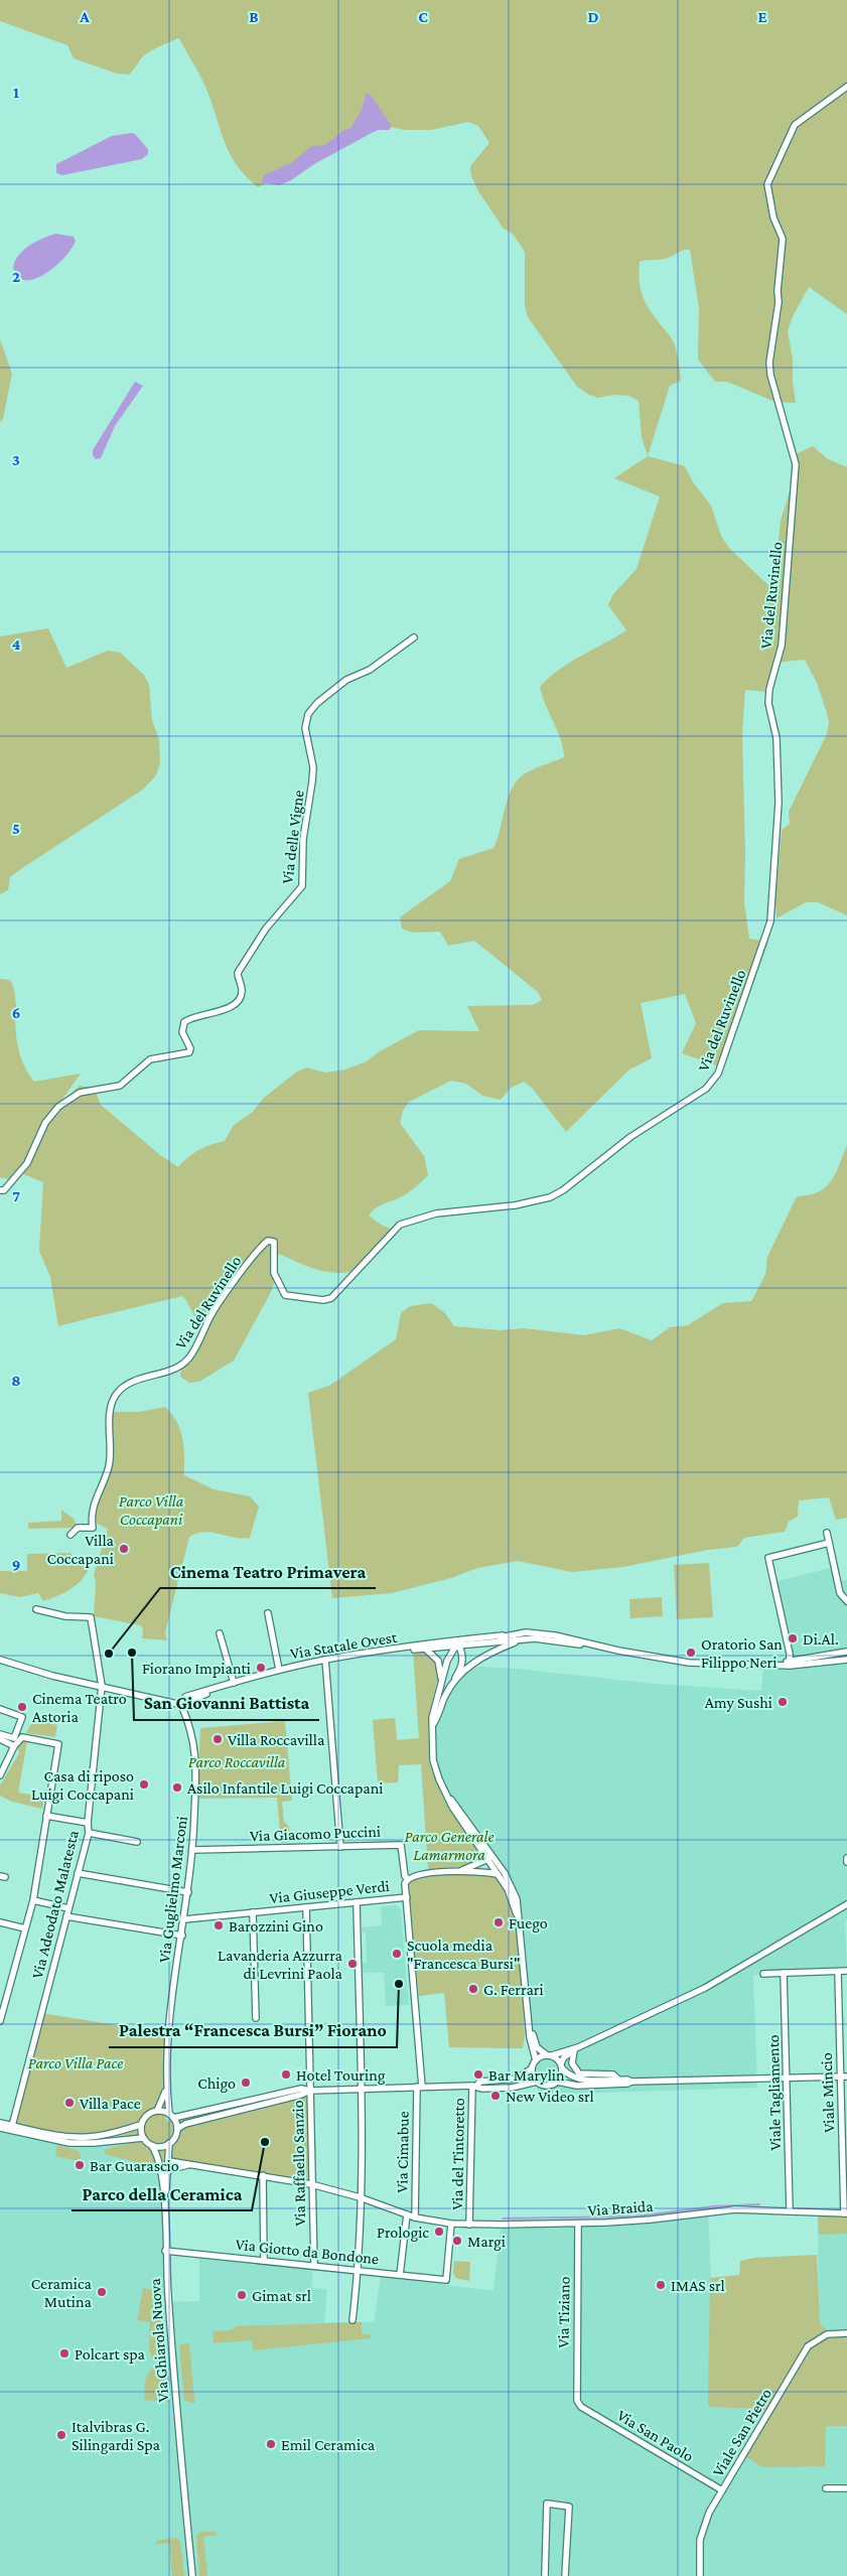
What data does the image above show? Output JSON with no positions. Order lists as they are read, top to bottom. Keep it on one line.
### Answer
{"streets":{"street":["Via del Ruvinello","Via delle Vigne","Via Statale Ovest","Via Giacomo Puccini","Via Guglielmo Marconi","Via Giuseppe Verdi","Via Adeodato Malatesta","Viale Tagliamento","Viale Mincio","Via Cimabue","Via del Tintoretto","Via Raffaello Sanzio","Via Braida","Via Giotto da Bondone","Via Tiziano","Via Ghiarola Nuova","Viale San Pietro","Via San Paolo"]},"crossings":[["Via Statale Ovest","Via Guglielmo Marconi"],["Via Giacomo Puccini","Via Guglielmo Marconi"],["Via Giacomo Puccini","Via Giuseppe Verdi"],["Via Guglielmo Marconi","Via Giuseppe Verdi"],["Via Giuseppe Verdi","Via Cimabue"],["Via Giuseppe Verdi","Via Raffaello Sanzio"],["Viale Tagliamento","Via Braida"],["Viale Mincio","Via Braida"],["Via Cimabue","Via Braida"],["Via del Tintoretto","Via Braida"],["Via Raffaello Sanzio","Via Braida"],["Via Raffaello Sanzio","Via Giotto da Bondone"],["Via Braida","Via Giotto da Bondone"],["Via Braida","Via Tiziano"],["Via Braida","Via Ghiarola Nuova"],["Via Giotto da Bondone","Via Ghiarola Nuova"],["Via Tiziano","Via San Paolo"],["Viale San Pietro","Via San Paolo"]],"parks":["Parco Villa Coccapani","Parco Roccavilla","Parco Generale Lamarmora","Parco Villa Pace"],"places":["Villa Coccapani","Di.Al.","San Giovanni Battista","Oratorio San Filippo Neri","Cinema Teatro Primavera","Fiorano Impianti","Amy Sushi","Cinema Teatro Astoria","Villa Roccavilla","Casa di riposo Luigi Coccapani","Asilo Infantile Luigi Coccapani","Fuego","Barozzini Gino","Scuola media \"Francesca Bursi\"","Lavanderia Azzurra di Levrini Paola","Palestra “Francesca Bursi” Fiorano","G. Ferrari","Hotel Touring","Bar Marylin","Chigo","New Video srl","Villa Pace","Parco della Ceramica","Bar Guarascio","Prologic","Margi","IMAS srl","Ceramica Mutina","Gimat srl","Polcart spa","Italvibras G. Silingardi Spa","Emil Ceramica"],"grid":{"columns":["A","B","C","D","E"],"rows":["1","2","3","4","5","6","7","8","9"]}}
